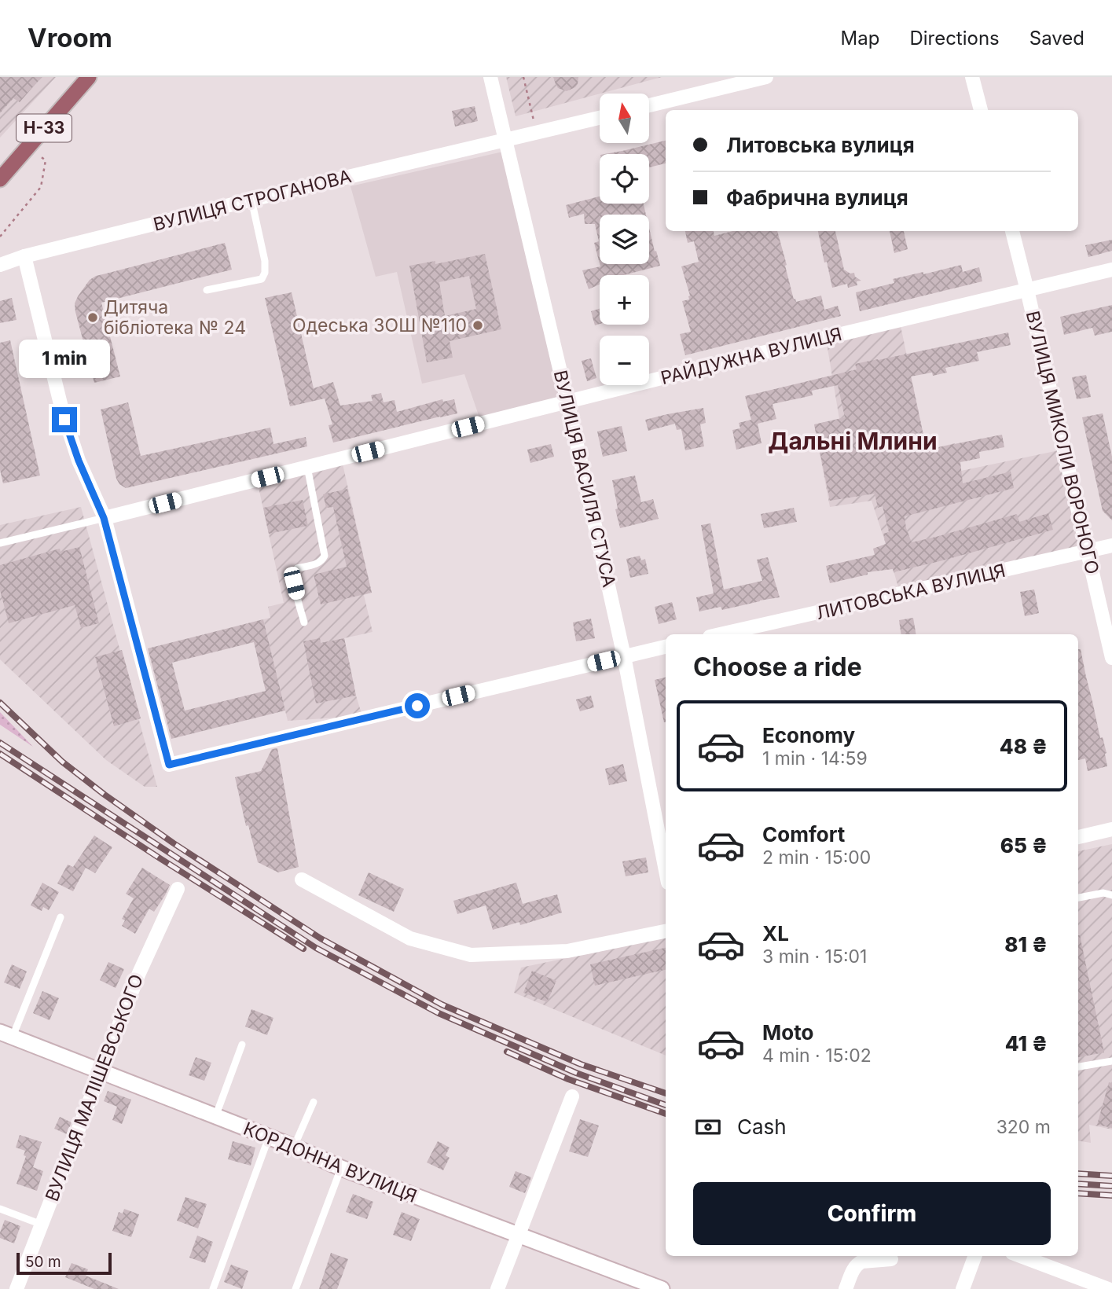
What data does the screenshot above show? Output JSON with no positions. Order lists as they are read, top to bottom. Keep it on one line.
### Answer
{"streets":{"main road":["Н-33","КОРДОННА ВУЛИЦЯ"],"street":["ВУЛИЦЯ СТРОГАНОВА","РАЙДУЖНА ВУЛИЦЯ","ВУЛИЦЯ МИКОЛИ ВОРОНОГО","ВУЛИЦЯ ВАСИЛЯ СТУСА","ЛИТОВСЬКА ВУЛИЦЯ","ВУЛИЦЯ МАЛІШЕВСЬКОГО"]},"crossings":[["ВУЛИЦЯ СТРОГАНОВА","ВУЛИЦЯ ВАСИЛЯ СТУСА"],["РАЙДУЖНА ВУЛИЦЯ","ВУЛИЦЯ МИКОЛИ ВОРОНОГО"],["РАЙДУЖНА ВУЛИЦЯ","ВУЛИЦЯ ВАСИЛЯ СТУСА"],["ВУЛИЦЯ МИКОЛИ ВОРОНОГО","ЛИТОВСЬКА ВУЛИЦЯ"],["ВУЛИЦЯ МАЛІШЕВСЬКОГО","КОРДОННА ВУЛИЦЯ"]],"districts":["Дальні Млини"],"places":["Дитяча бібліотека № 24","Одеська ЗОШ №110"],"scale_bar":"50 m","north":"top","page":{"header":"Vroom","nav":["Map","Directions","Saved"],"map_buttons":["+","−"],"banner":["Литовська вулиця","Фабрична вулиця"],"bubble":"1 min","heading":"Choose a ride","list":[{"name":"Economy","note":"1 min · 14:59","value":"48 ₴"},{"name":"Comfort","note":"2 min · 15:00","value":"65 ₴"},{"name":"XL","note":"3 min · 15:01","value":"81 ₴"},{"name":"Moto","note":"4 min · 15:02","value":"41 ₴"}],"pay":["Cash","320 m"],"buttons":"Confirm","scale":"50 m"}}
